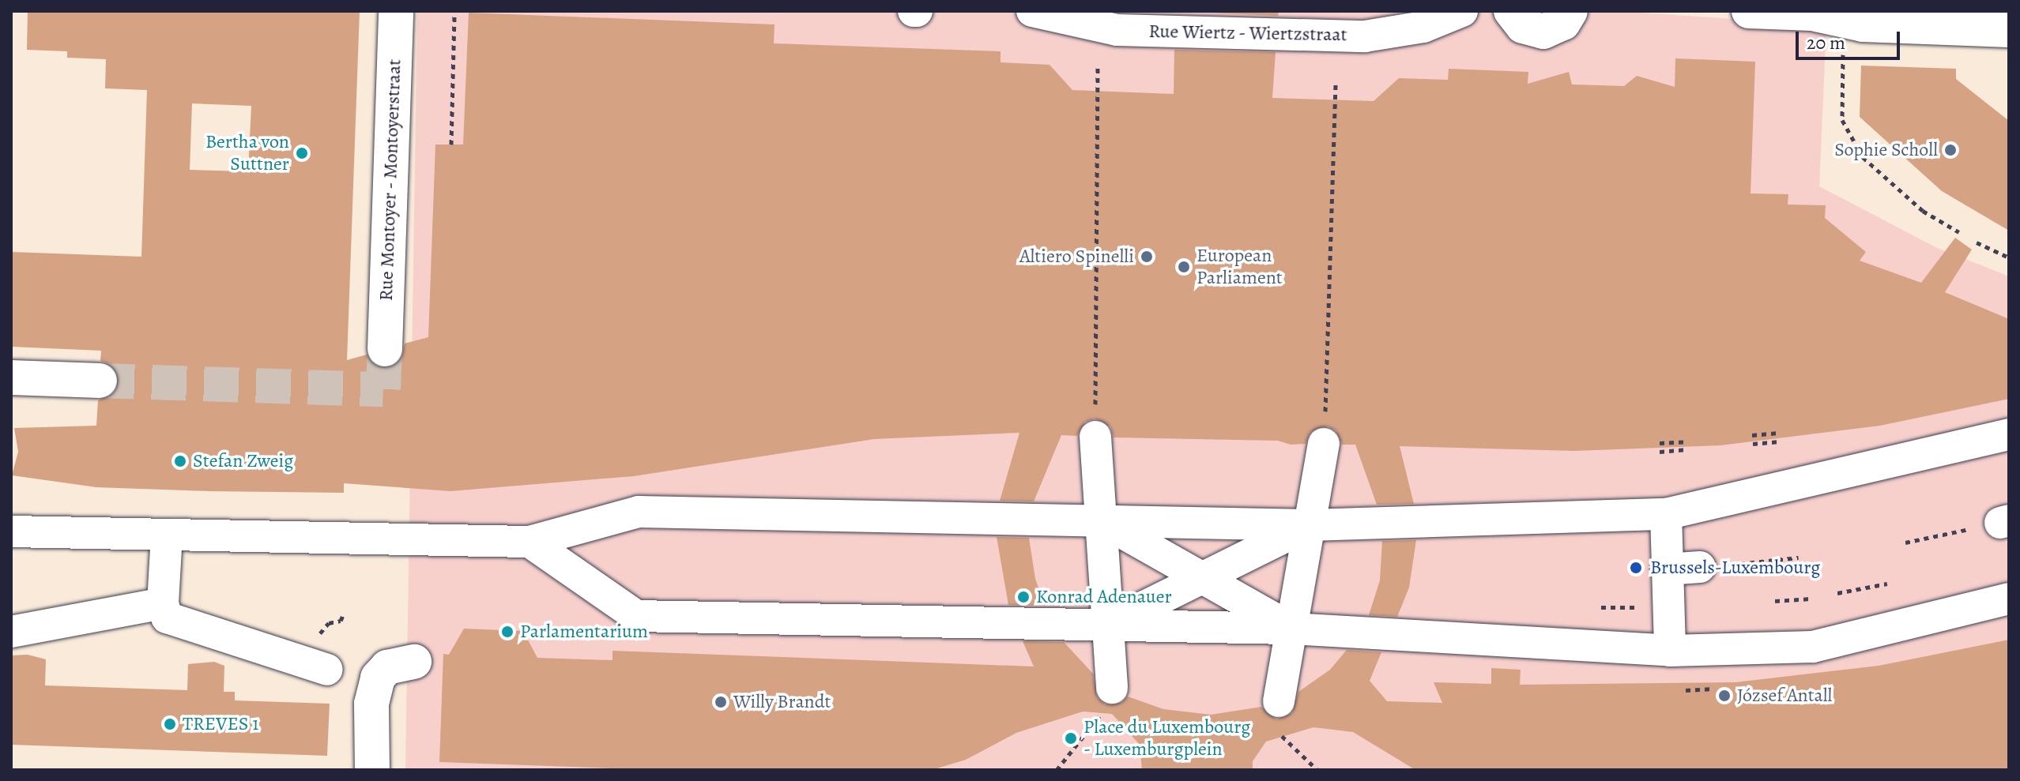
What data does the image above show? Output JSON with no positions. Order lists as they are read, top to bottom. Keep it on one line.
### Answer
{"streets":{"street":["Rue Wiertz - Wiertzstraat","Rue Montoyer - Montoyerstraat"]},"places":["Sophie Scholl","Bertha von Suttner","Altiero Spinelli","European Parliament","Stefan Zweig","Brussels-Luxembourg","Konrad Adenauer","Parlamentarium","József Antall","Willy Brandt","TREVES 1","Place du Luxembourg - Luxemburgplein"],"scale_bar":"20 m"}
